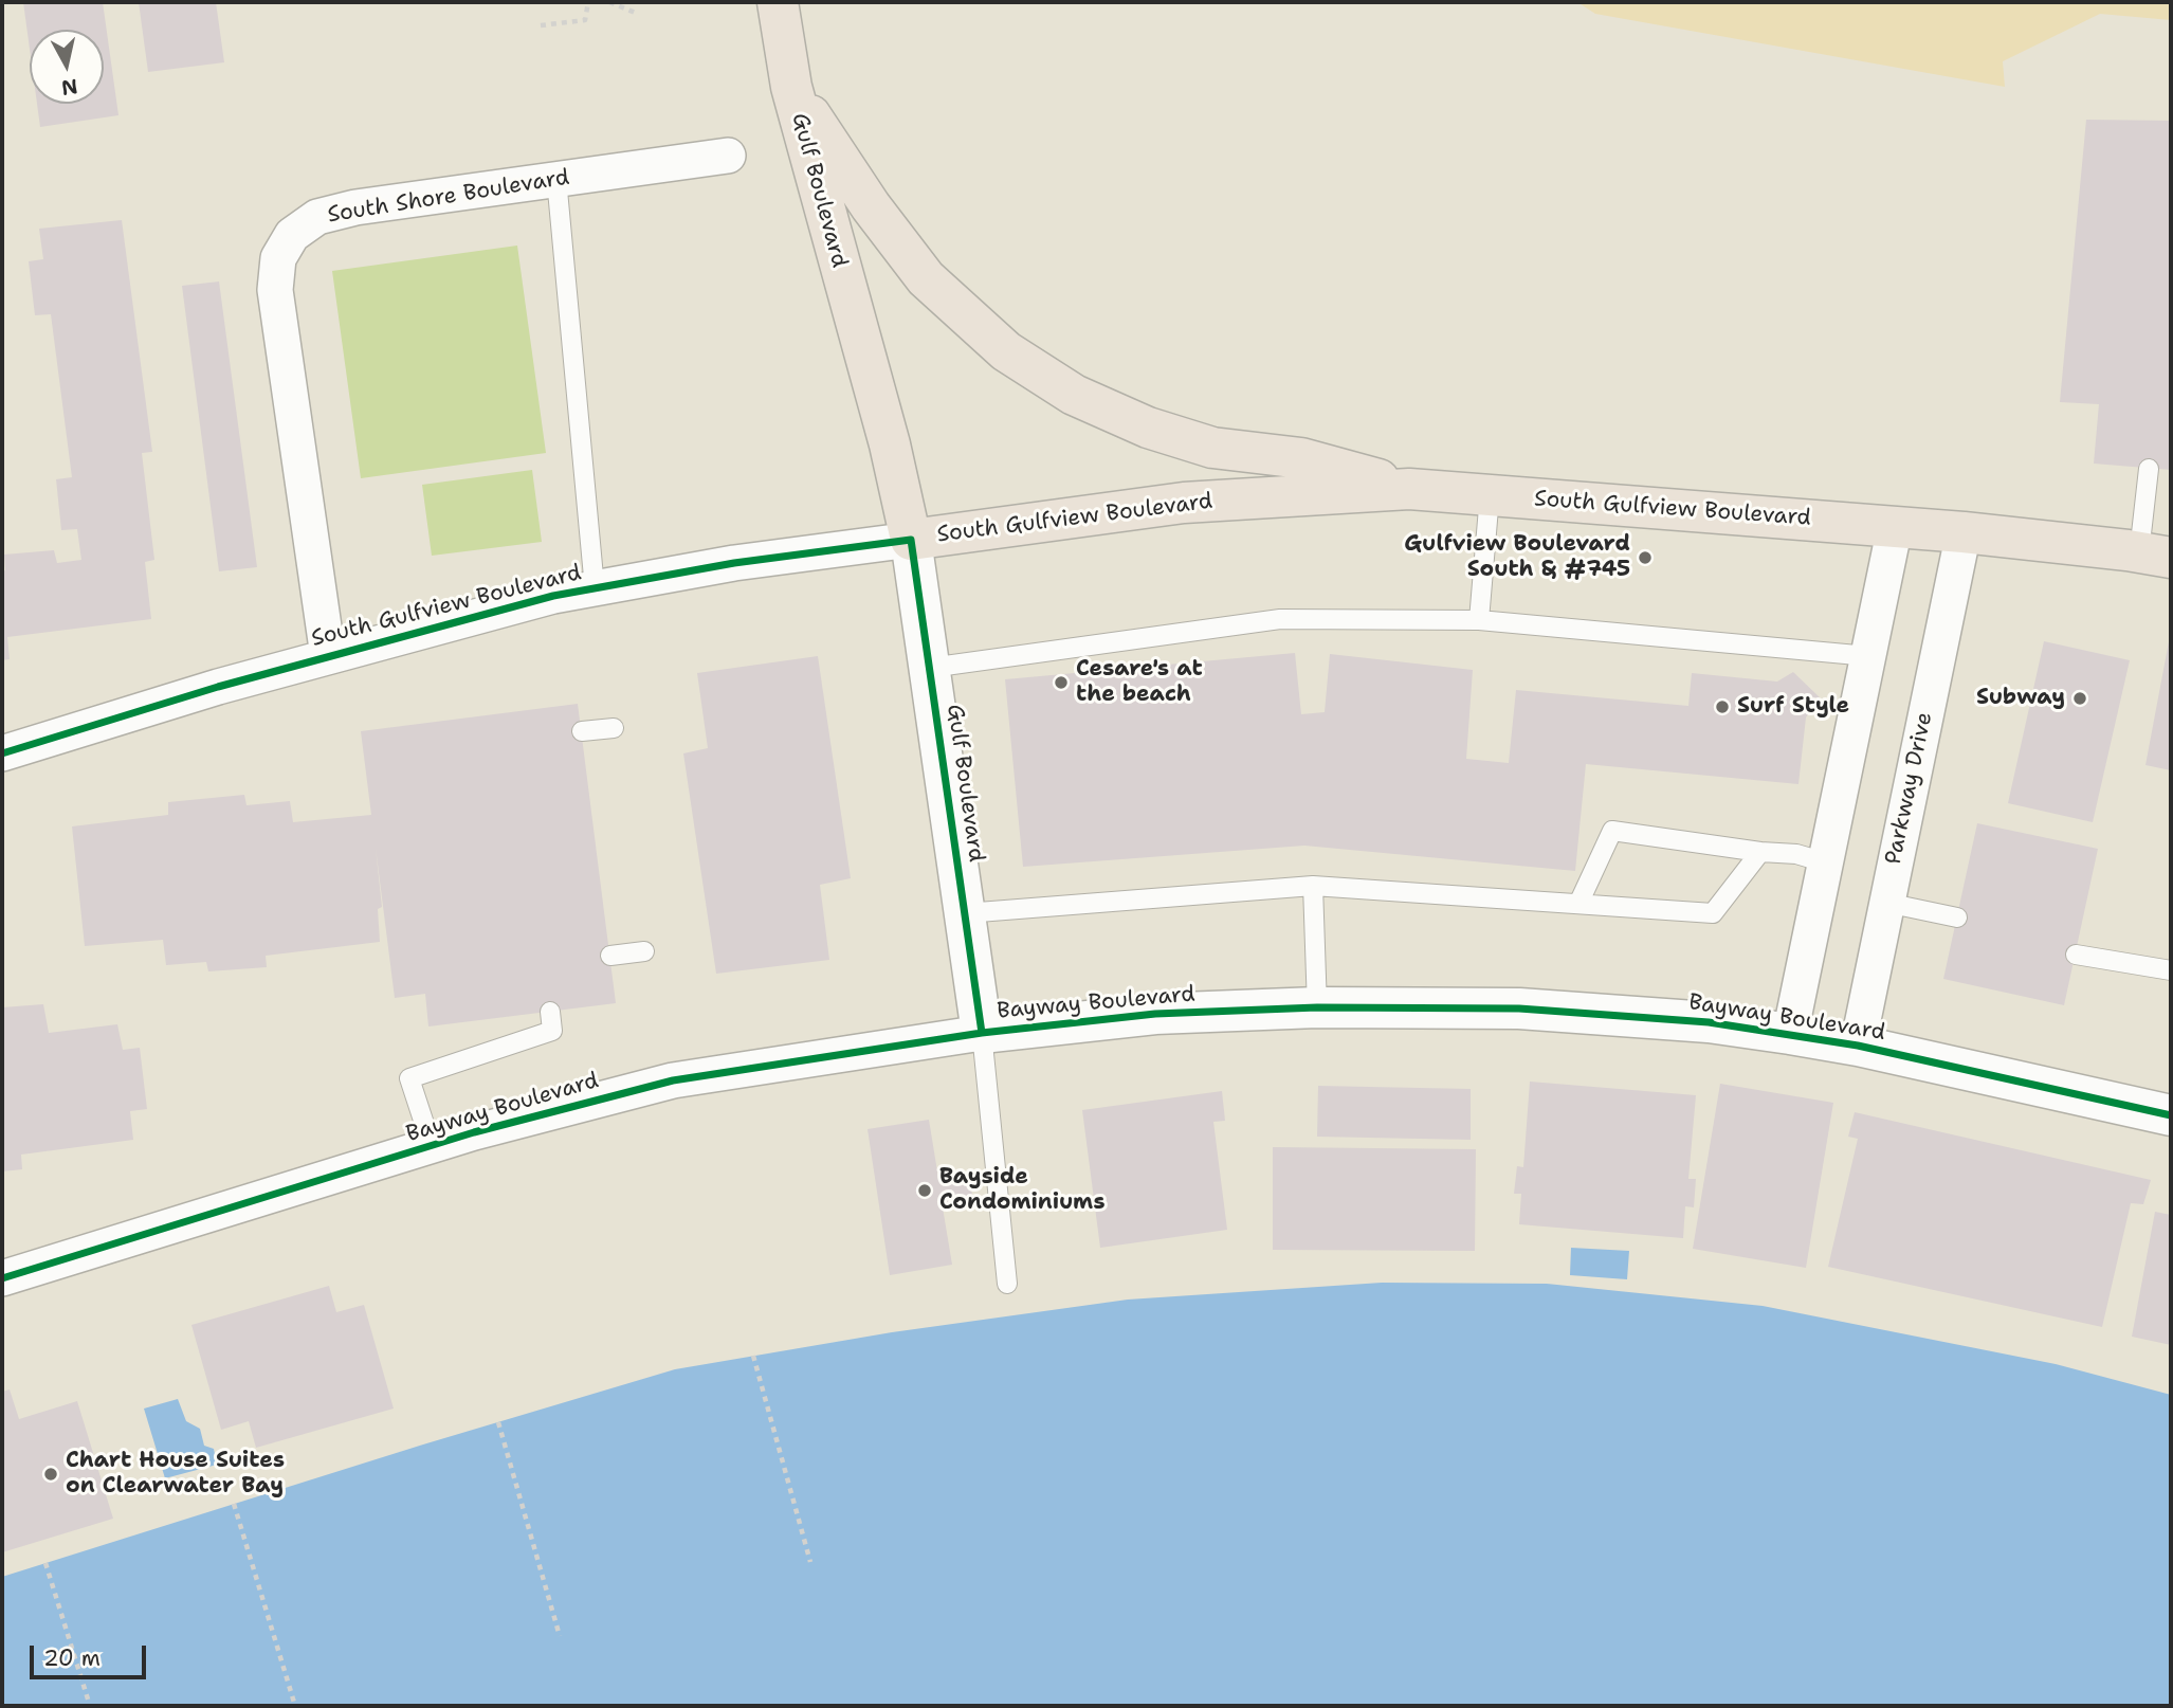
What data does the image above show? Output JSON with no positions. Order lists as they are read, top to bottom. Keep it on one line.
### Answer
{"streets":{"main road":["Gulf Boulevard","South Gulfview Boulevard"],"street":["South Shore Boulevard","Parkway Drive","Bayway Boulevard"]},"crossings":[["Gulf Boulevard","South Gulfview Boulevard"],["Gulf Boulevard","Bayway Boulevard"],["South Shore Boulevard","South Gulfview Boulevard"],["South Gulfview Boulevard","Parkway Drive"],["Parkway Drive","Bayway Boulevard"]],"places":["Gulfview Boulevard South & #745","Cesare's at the beach","Subway","Surf Style","Bayside Condominiums","Chart House Suites on Clearwater Bay"],"scale_bar":"20 m","north":"bottom"}
